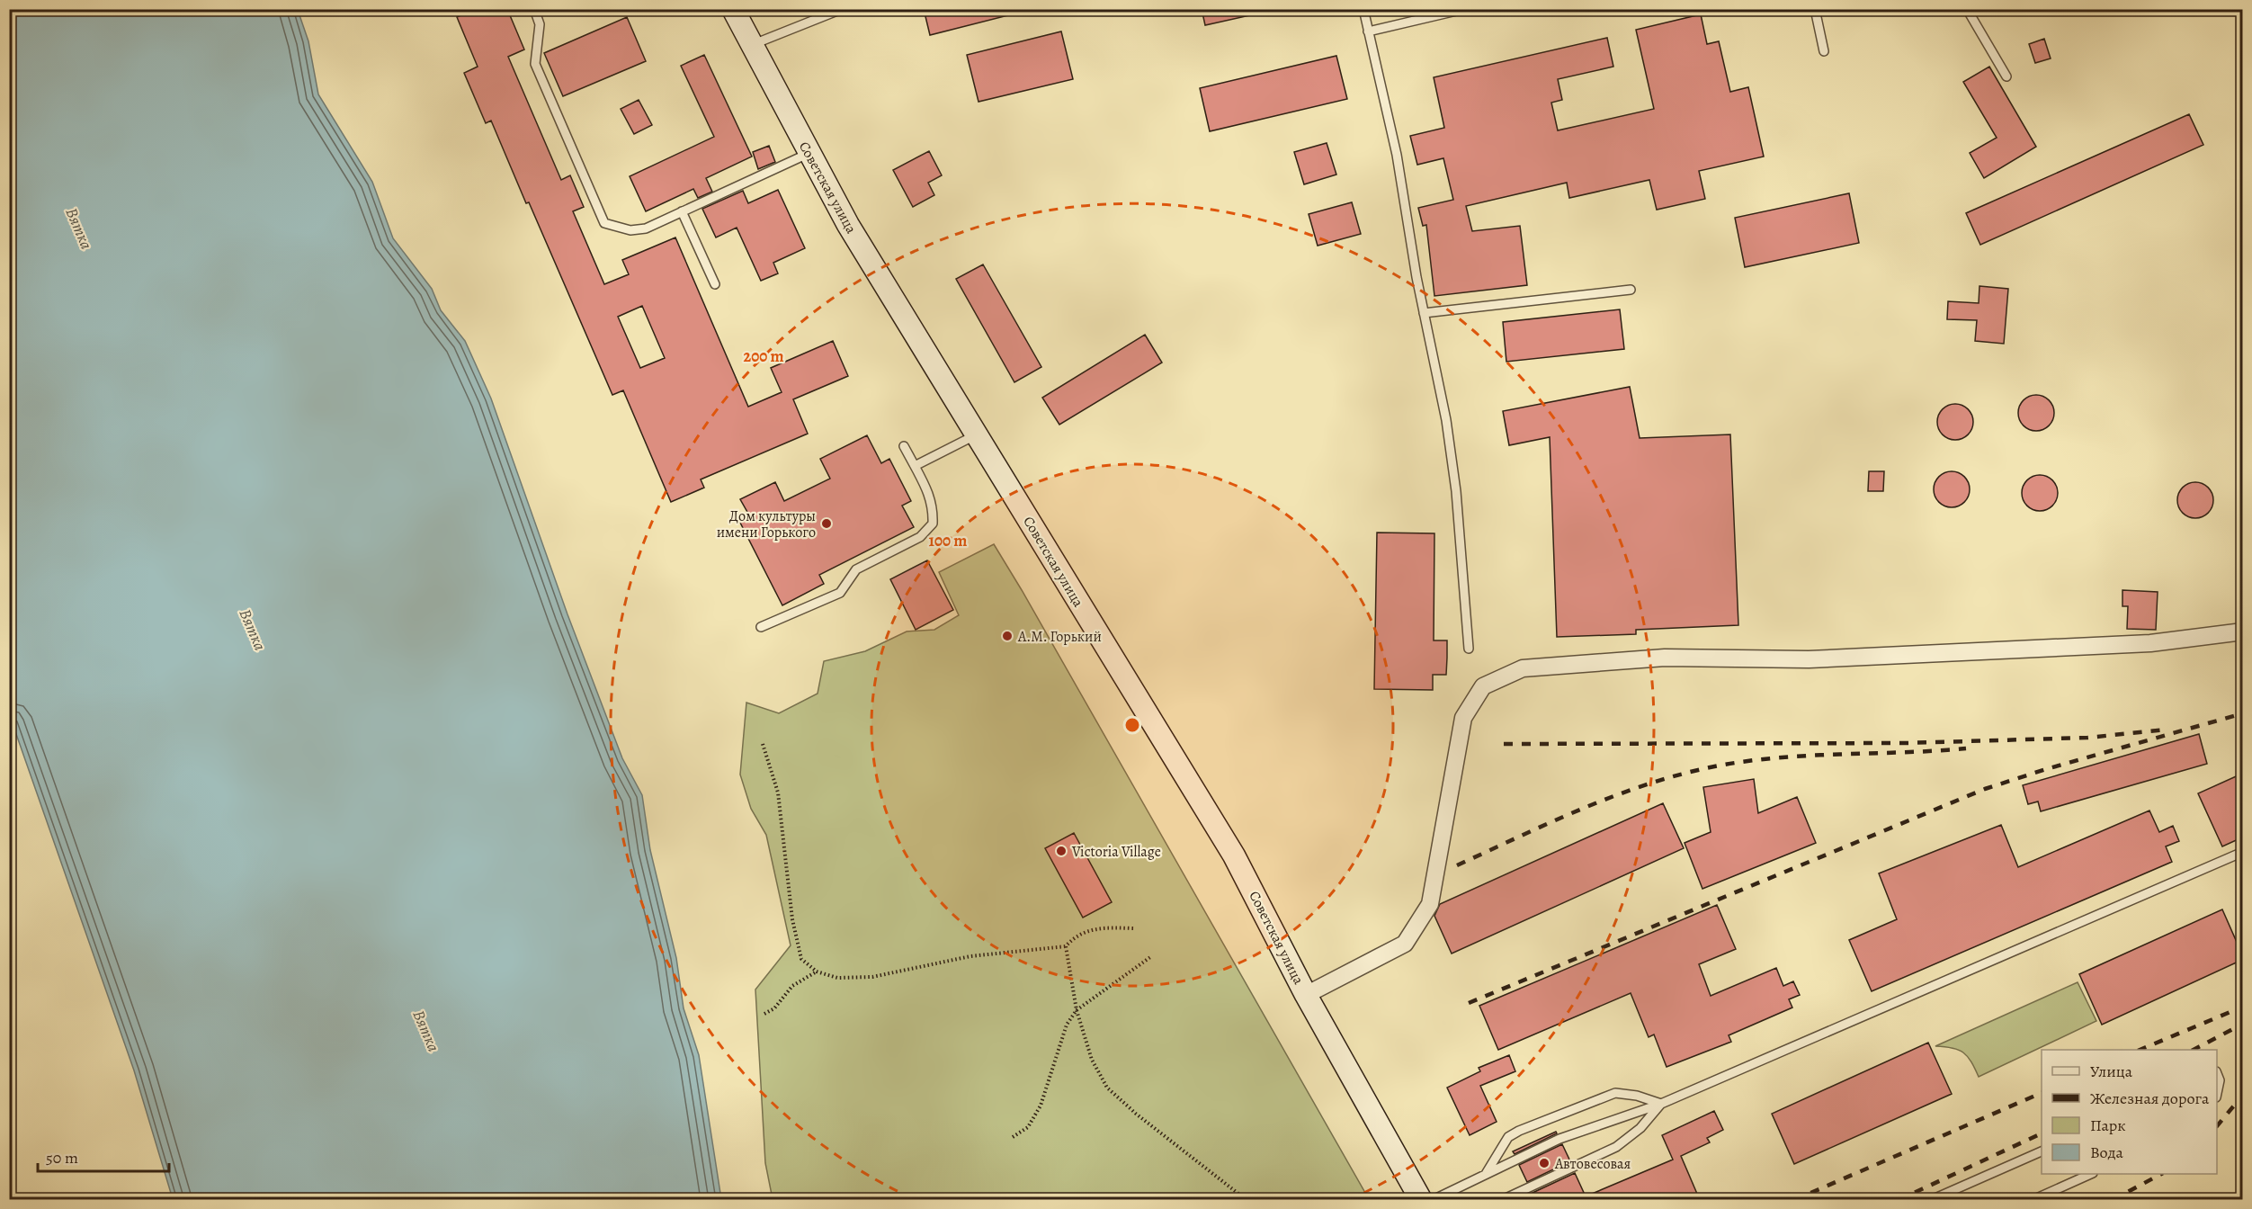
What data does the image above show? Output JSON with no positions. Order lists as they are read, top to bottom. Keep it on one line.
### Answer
{"streets":{"main road":["Советская улица"]},"water":["Вятка"],"places":["Дом культуры имени Горького","А.М. Горький","Victoria Village","Автовесовая"],"legend":["Улица","Железная дорога","Парк","Вода"],"scale_bar":"50 m","rings":["200 m","100 m"]}
